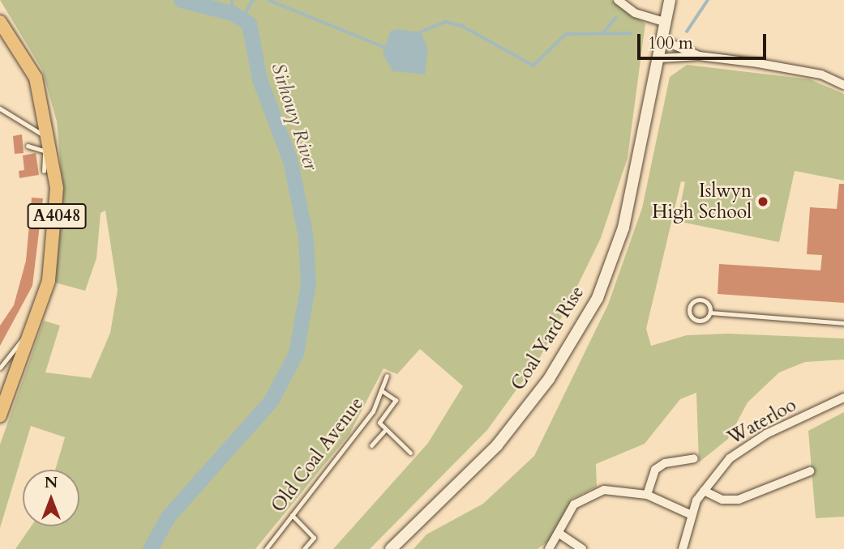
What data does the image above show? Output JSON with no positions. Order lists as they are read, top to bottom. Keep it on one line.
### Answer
{"streets":{"main road":["A4048","Coal Yard Rise"],"street":["Waterloo"],"lane":["Old Coal Avenue"]},"water":["Sirhowy River"],"places":["Islwyn High School"],"scale_bar":"100 m","north":"top"}
